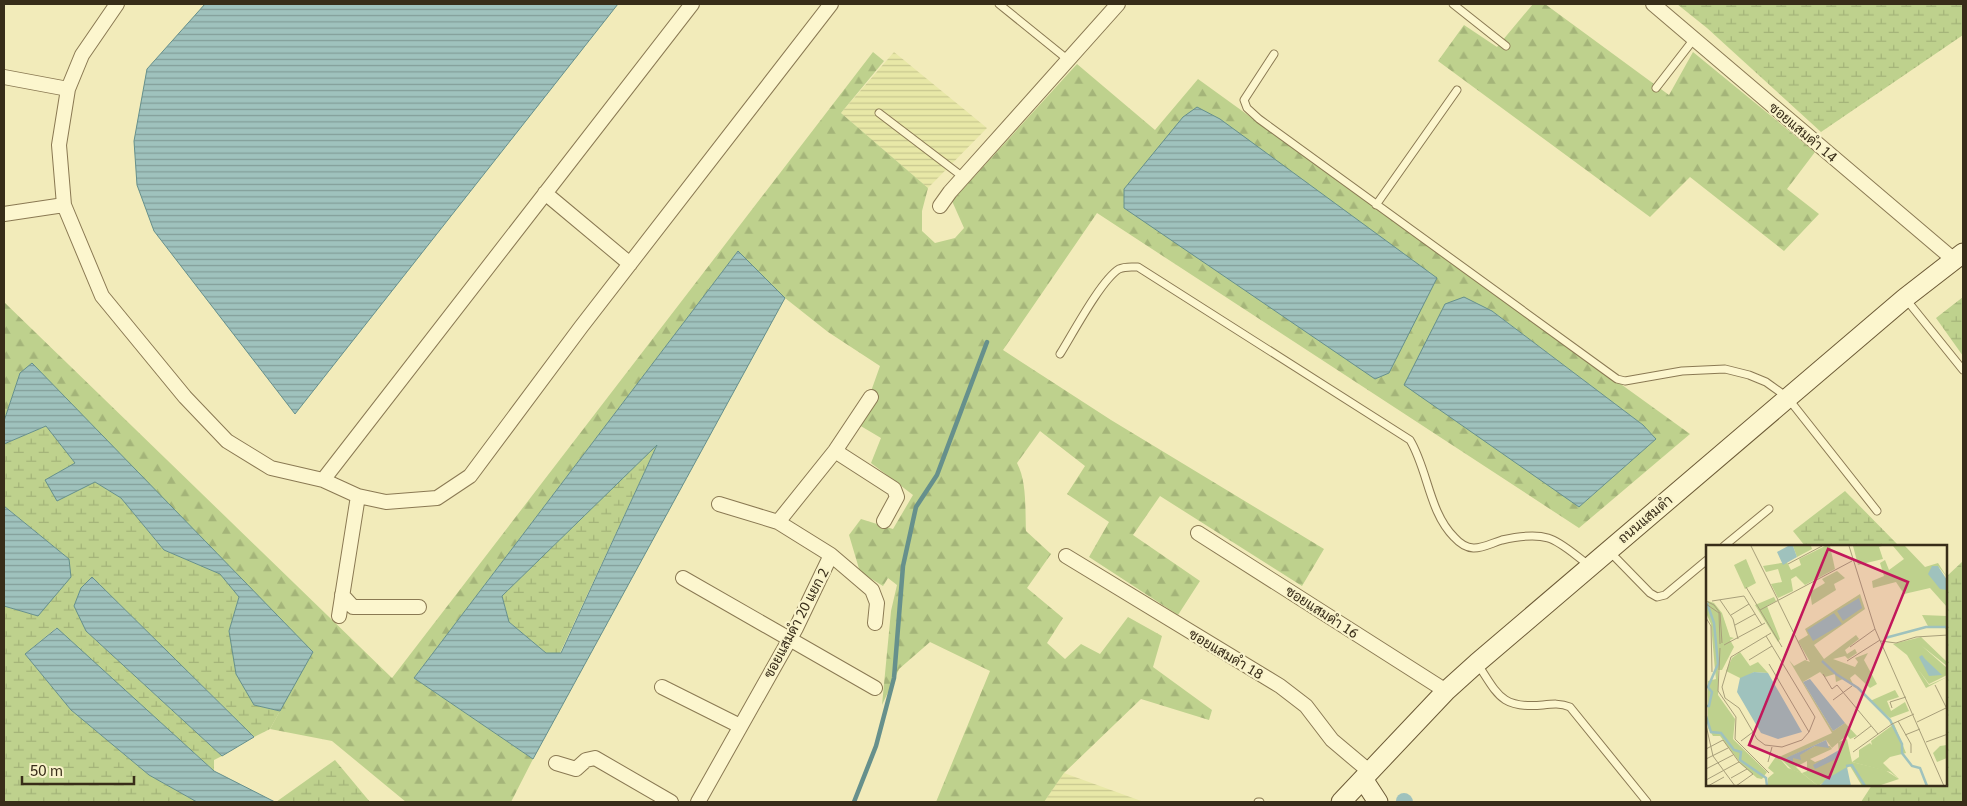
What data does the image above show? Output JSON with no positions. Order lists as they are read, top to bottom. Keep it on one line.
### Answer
{"streets":{"street":["ซอยแสมดำ 14","ถนนแสมดำ","ซอยแสมดำ 16","ซอยแสมดำ 20 แยก 2","ซอยแสมดำ 18"]},"crossings":[["ซอยแสมดำ 14","ถนนแสมดำ"],["ถนนแสมดำ","ซอยแสมดำ 16"],["ถนนแสมดำ","ซอยแสมดำ 18"]],"scale_bar":"50 m"}
